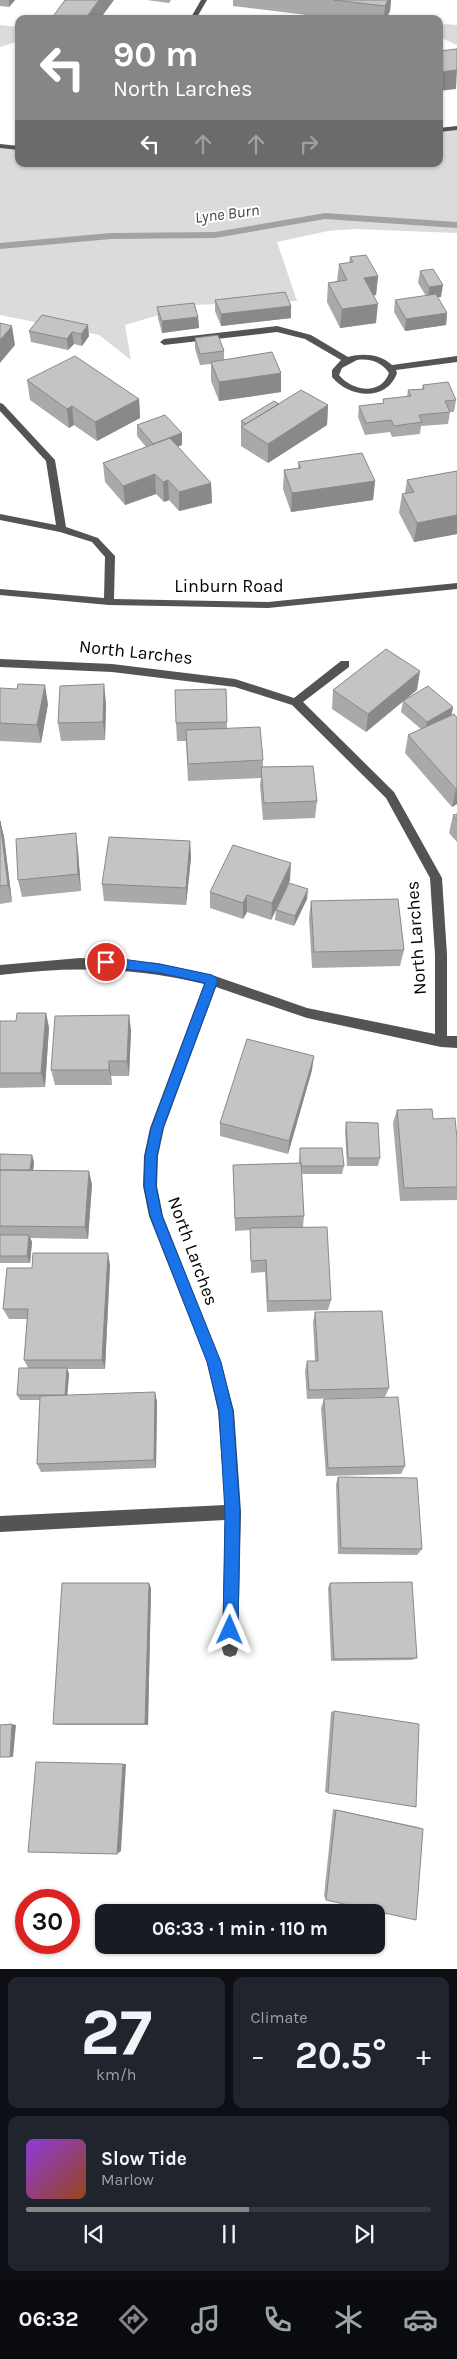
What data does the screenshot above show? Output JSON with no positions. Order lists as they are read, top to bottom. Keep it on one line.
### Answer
{"streets":{"street":["Linburn Road","North Larches"]},"water":["Lyne Burn"],"page":{"turn":["90 m","North Larches"],"limit":"30","trip":"06:33 · 1 min · 110 m","tile":[["27","km/h"],"Climate"],"heat":["−","20.5°","+"],"song":["Slow Tide","Marlow"],"tabs":"06:32"}}
